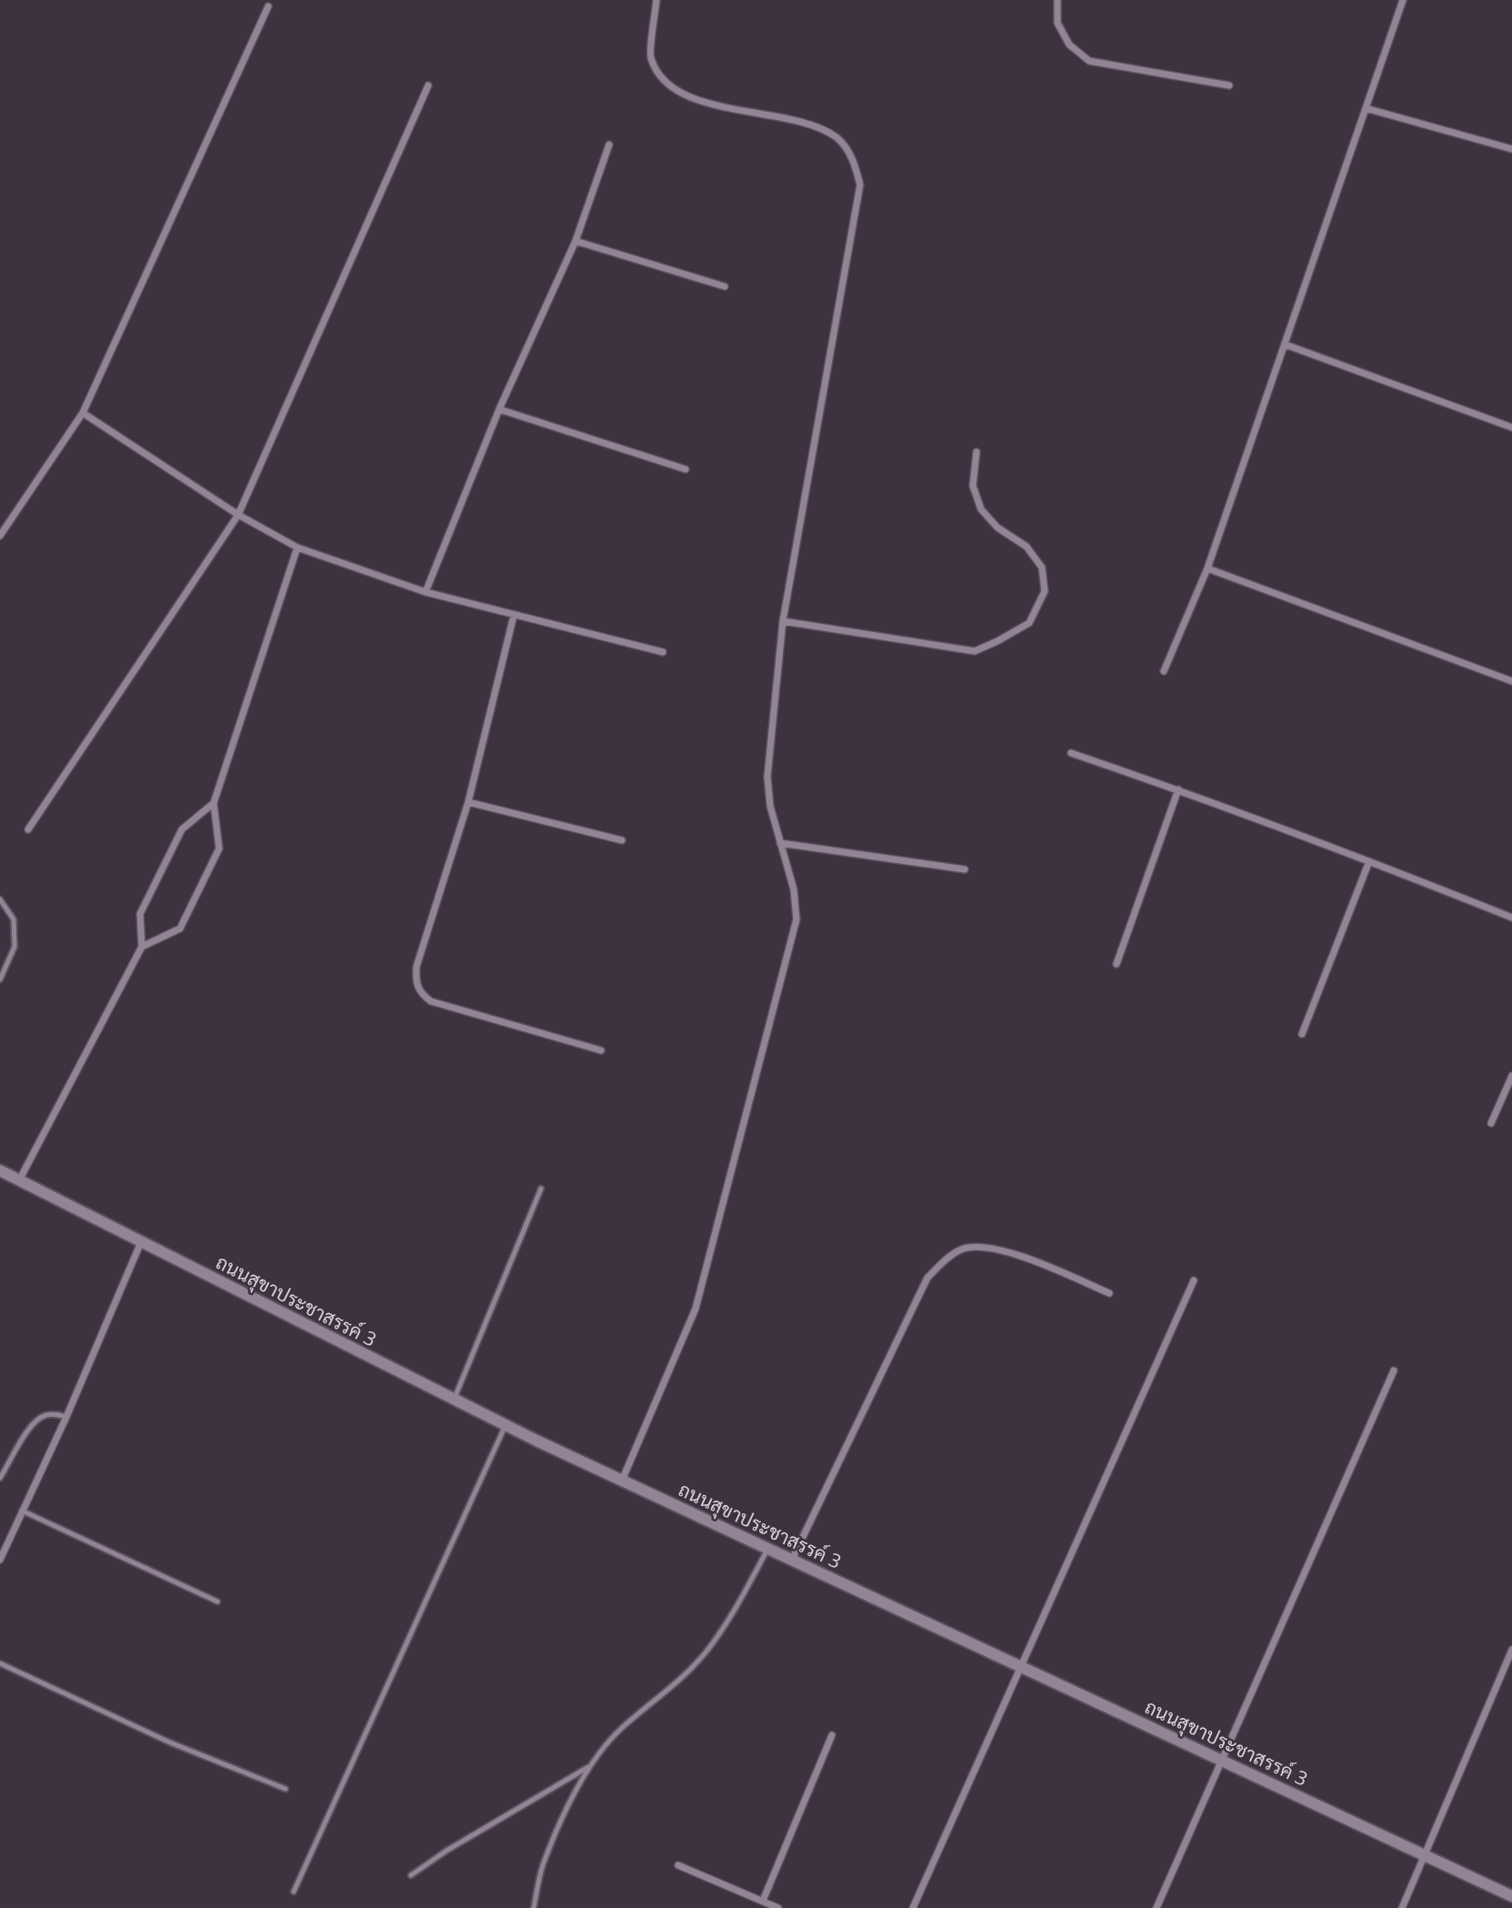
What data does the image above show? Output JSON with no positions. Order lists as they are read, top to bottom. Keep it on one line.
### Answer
{"streets":{"street":["ถนนสุขาประชาสรรค์ 3"]}}
